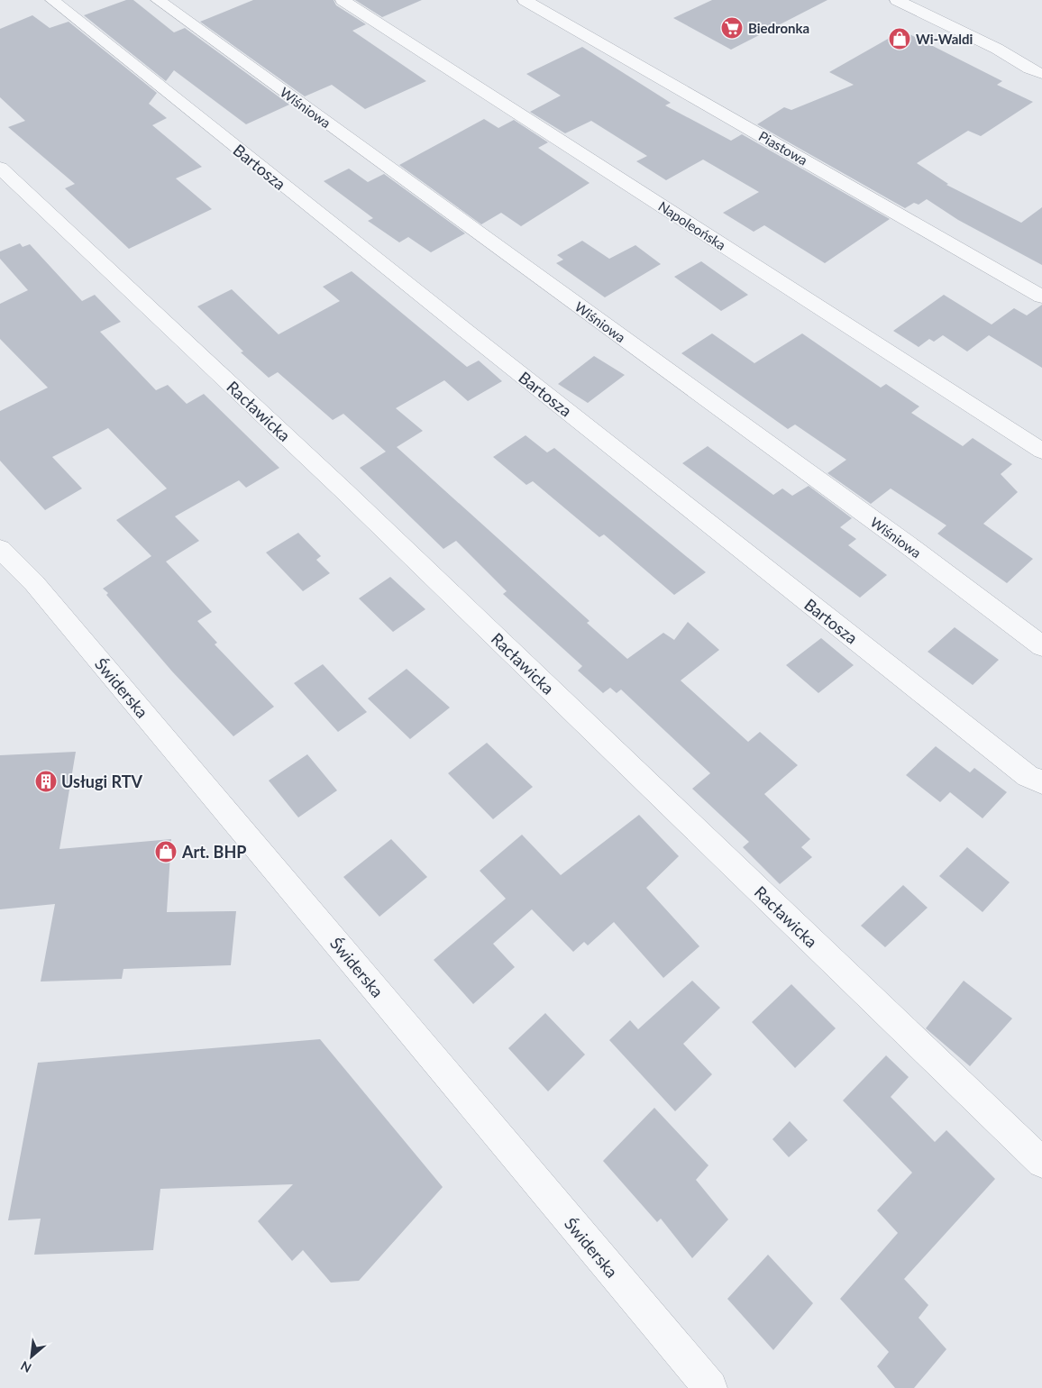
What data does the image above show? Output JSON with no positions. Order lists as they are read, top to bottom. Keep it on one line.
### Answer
{"streets":{"street":["Wiśniowa","Piastowa","Bartosza","Napoleońska","Racławicka","Świderska"]},"places":{"supermarket":["Biedronka"],"shop":["Wi-Waldi","Art. BHP"],"building":["Usługi RTV"]},"north":"bottom left"}
